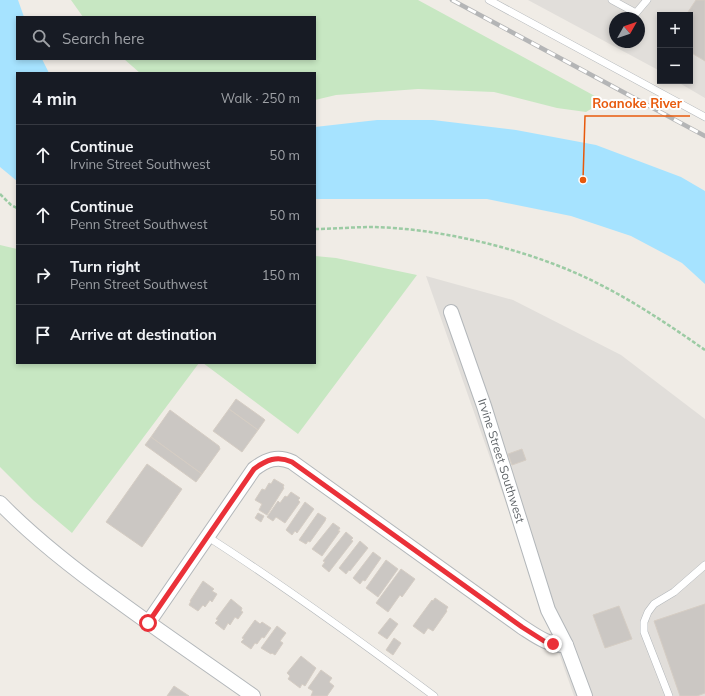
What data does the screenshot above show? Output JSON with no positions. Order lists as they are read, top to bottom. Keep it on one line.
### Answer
{"streets":{"street":["Irvine Street Southwest"]},"places":["Roanoke River"],"north":"top right","page":{"map_buttons":["+","−"],"search":"Search here","heading":["4 min","Walk · 250 m"],"list":[["Continue","Irvine Street Southwest","50 m"],["Continue","Penn Street Southwest","50 m"],["Turn right","Penn Street Southwest","150 m"],"Arrive at destination"]}}
